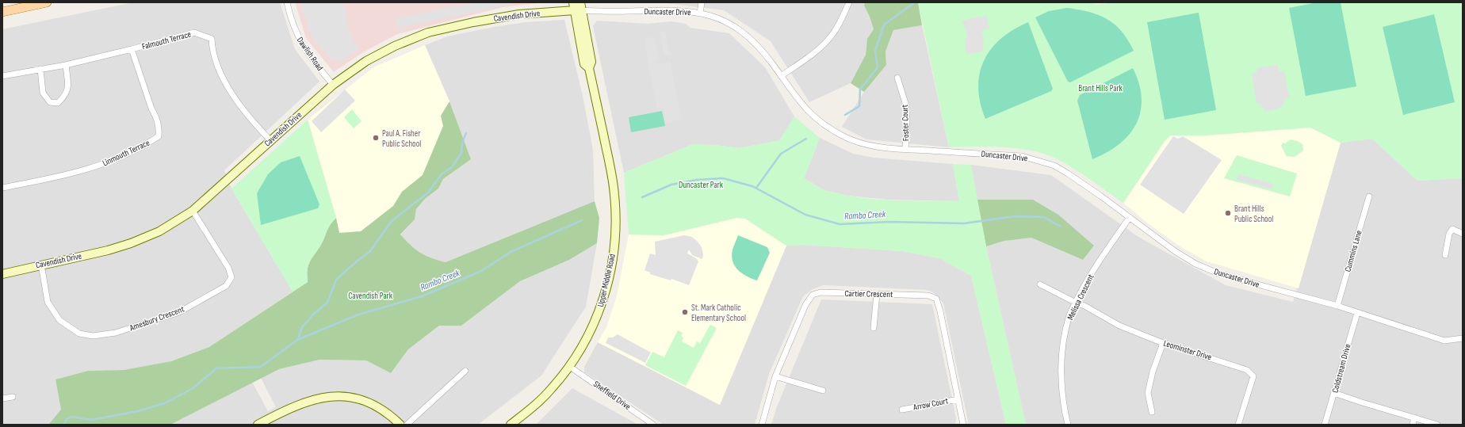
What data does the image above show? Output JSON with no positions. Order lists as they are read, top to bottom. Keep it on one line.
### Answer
{"streets":{"street":["Duncaster Drive","Cavendish Drive","Falmouth Terrace","Dawlish Road","Foster Court","Linmouth Terrace","Cummins Lane","Upper Middle Road","Cartier Crescent","Melissa Crescent","Amesbury Crescent","Leominster Drive","Coldstream Drive","Sheffield Drive","Arrow Court"]},"crossings":[["Duncaster Drive","Cavendish Drive"],["Duncaster Drive","Foster Court"],["Duncaster Drive","Cummins Lane"],["Duncaster Drive","Upper Middle Road"],["Duncaster Drive","Melissa Crescent"],["Duncaster Drive","Coldstream Drive"],["Cavendish Drive","Falmouth Terrace"],["Cavendish Drive","Dawlish Road"],["Cavendish Drive","Upper Middle Road"],["Cavendish Drive","Amesbury Crescent"],["Falmouth Terrace","Linmouth Terrace"],["Upper Middle Road","Sheffield Drive"],["Cartier Crescent","Arrow Court"],["Melissa Crescent","Leominster Drive"]],"water":["Rambo Creek"],"parks":["Brant Hills Park","Duncaster Park","Cavendish Park"],"places":["Paul A. Fisher Public School","Brant Hills Public School","St. Mark Catholic Elementary School"]}
